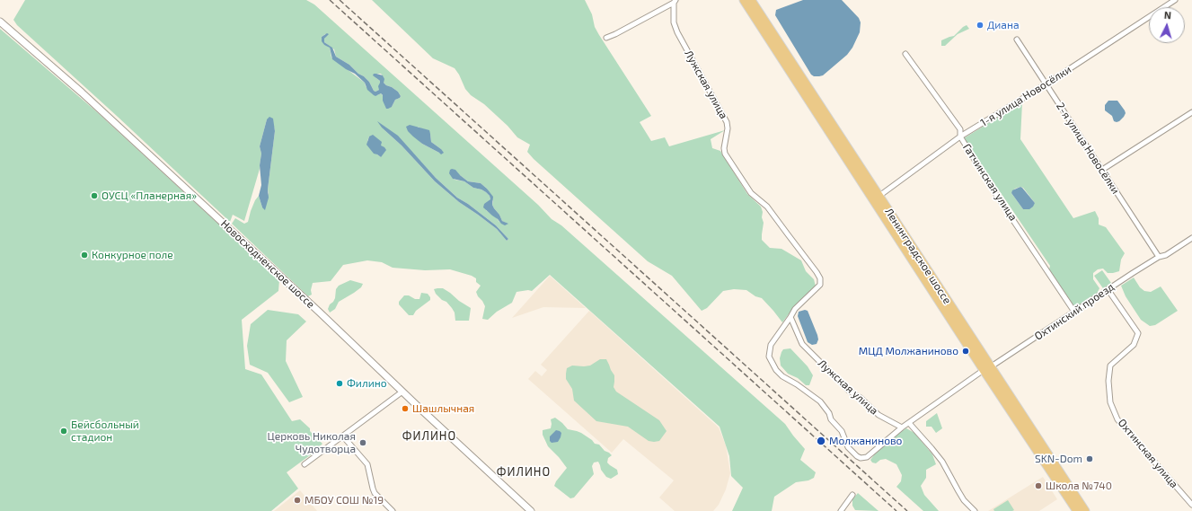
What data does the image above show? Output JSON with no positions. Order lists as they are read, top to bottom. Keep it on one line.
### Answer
{"streets":{"highway":["Ленинградское шоссе"],"main road":["Новосходненское шоссе"],"street":["Лужская улица","1-я улица Новосёлки","2-я улица Новосёлки","Гатчинская улица","Охтинский проезд","Охтинская улица"]},"crossings":[["Лужская улица","Охтинский проезд"],["1-я улица Новосёлки","2-я улица Новосёлки"],["1-я улица Новосёлки","Гатчинская улица"],["1-я улица Новосёлки","Ленинградское шоссе"],["2-я улица Новосёлки","Охтинский проезд"],["Гатчинская улица","Охтинский проезд"],["Ленинградское шоссе","Охтинский проезд"],["Охтинский проезд","Охтинская улица"]],"districts":["ФИЛИНО","ФИЛИНО"],"places":["Диана","ОУСЦ «Планерная»","Конкурное поле","МЦД Молжаниново","Филино","Шашлычная","Бейсбольный стадион","Молжаниново","Церковь Николая Чудотворца","SKN-Dom","Школа №740","МБОУ СОШ №19"],"north":"top"}
